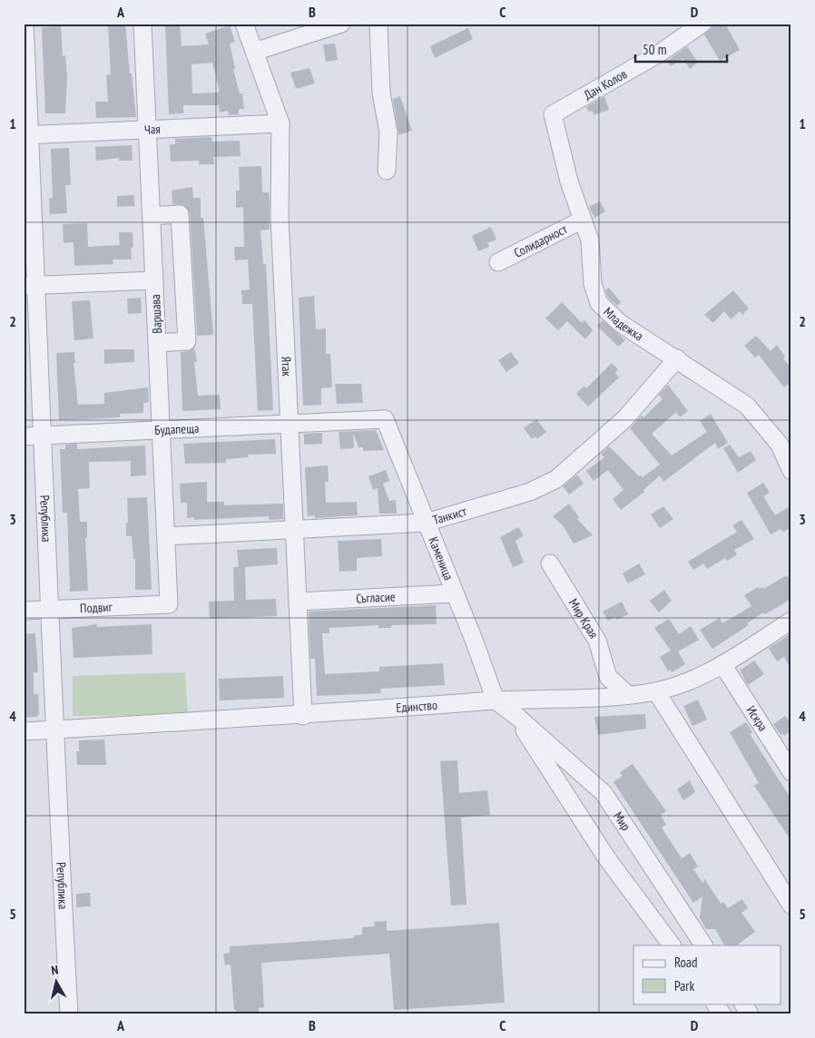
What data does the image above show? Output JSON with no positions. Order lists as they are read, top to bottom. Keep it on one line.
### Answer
{"streets":{"street":["Дан Колов","Чая","Солидарност","Варшава","Младежка","Ятак","Будапеща","Танкист","Република","Каменица","Съгласие","Подвиг","Мир Края","Единство","Искра","Мир"]},"crossings":[["Дан Колов","Младежка"],["Чая","Варшава"],["Чая","Ятак"],["Чая","Република"],["Солидарност","Младежка"],["Варшава","Будапеща"],["Варшава","Танкист"],["Варшава","Подвиг"],["Младежка","Танкист"],["Ятак","Будапеща"],["Ятак","Танкист"],["Ятак","Съгласие"],["Ятак","Единство"],["Будапеща","Република"],["Будапеща","Каменица"],["Танкист","Каменица"],["Република","Подвиг"],["Република","Единство"],["Каменица","Съгласие"],["Каменица","Единство"],["Каменица","Мир"],["Единство","Искра"],["Единство","Мир"]],"legend":["Road","Park"],"scale_bar":"50 m","north":"top","grid":{"columns":["A","B","C","D"],"rows":["1","2","3","4","5"]}}
